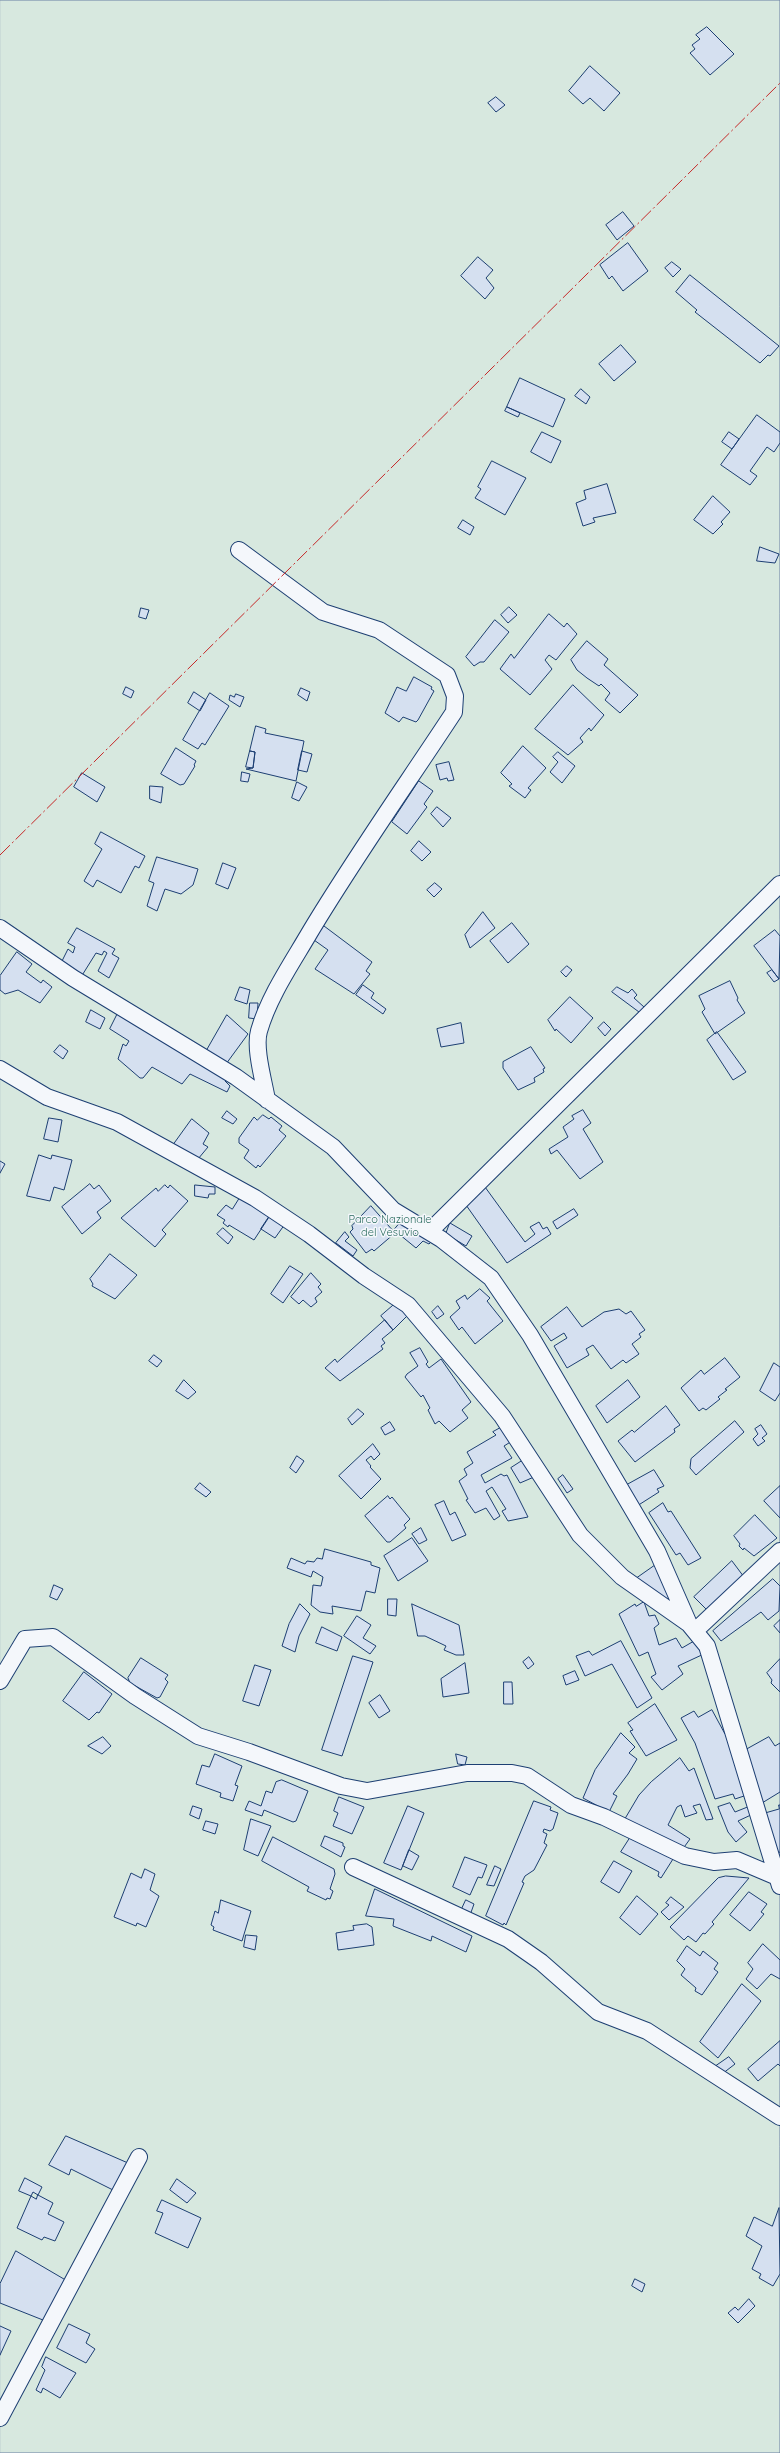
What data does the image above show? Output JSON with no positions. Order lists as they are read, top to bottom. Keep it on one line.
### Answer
{"parks":["Parco Nazionale del Vesuvio"]}
